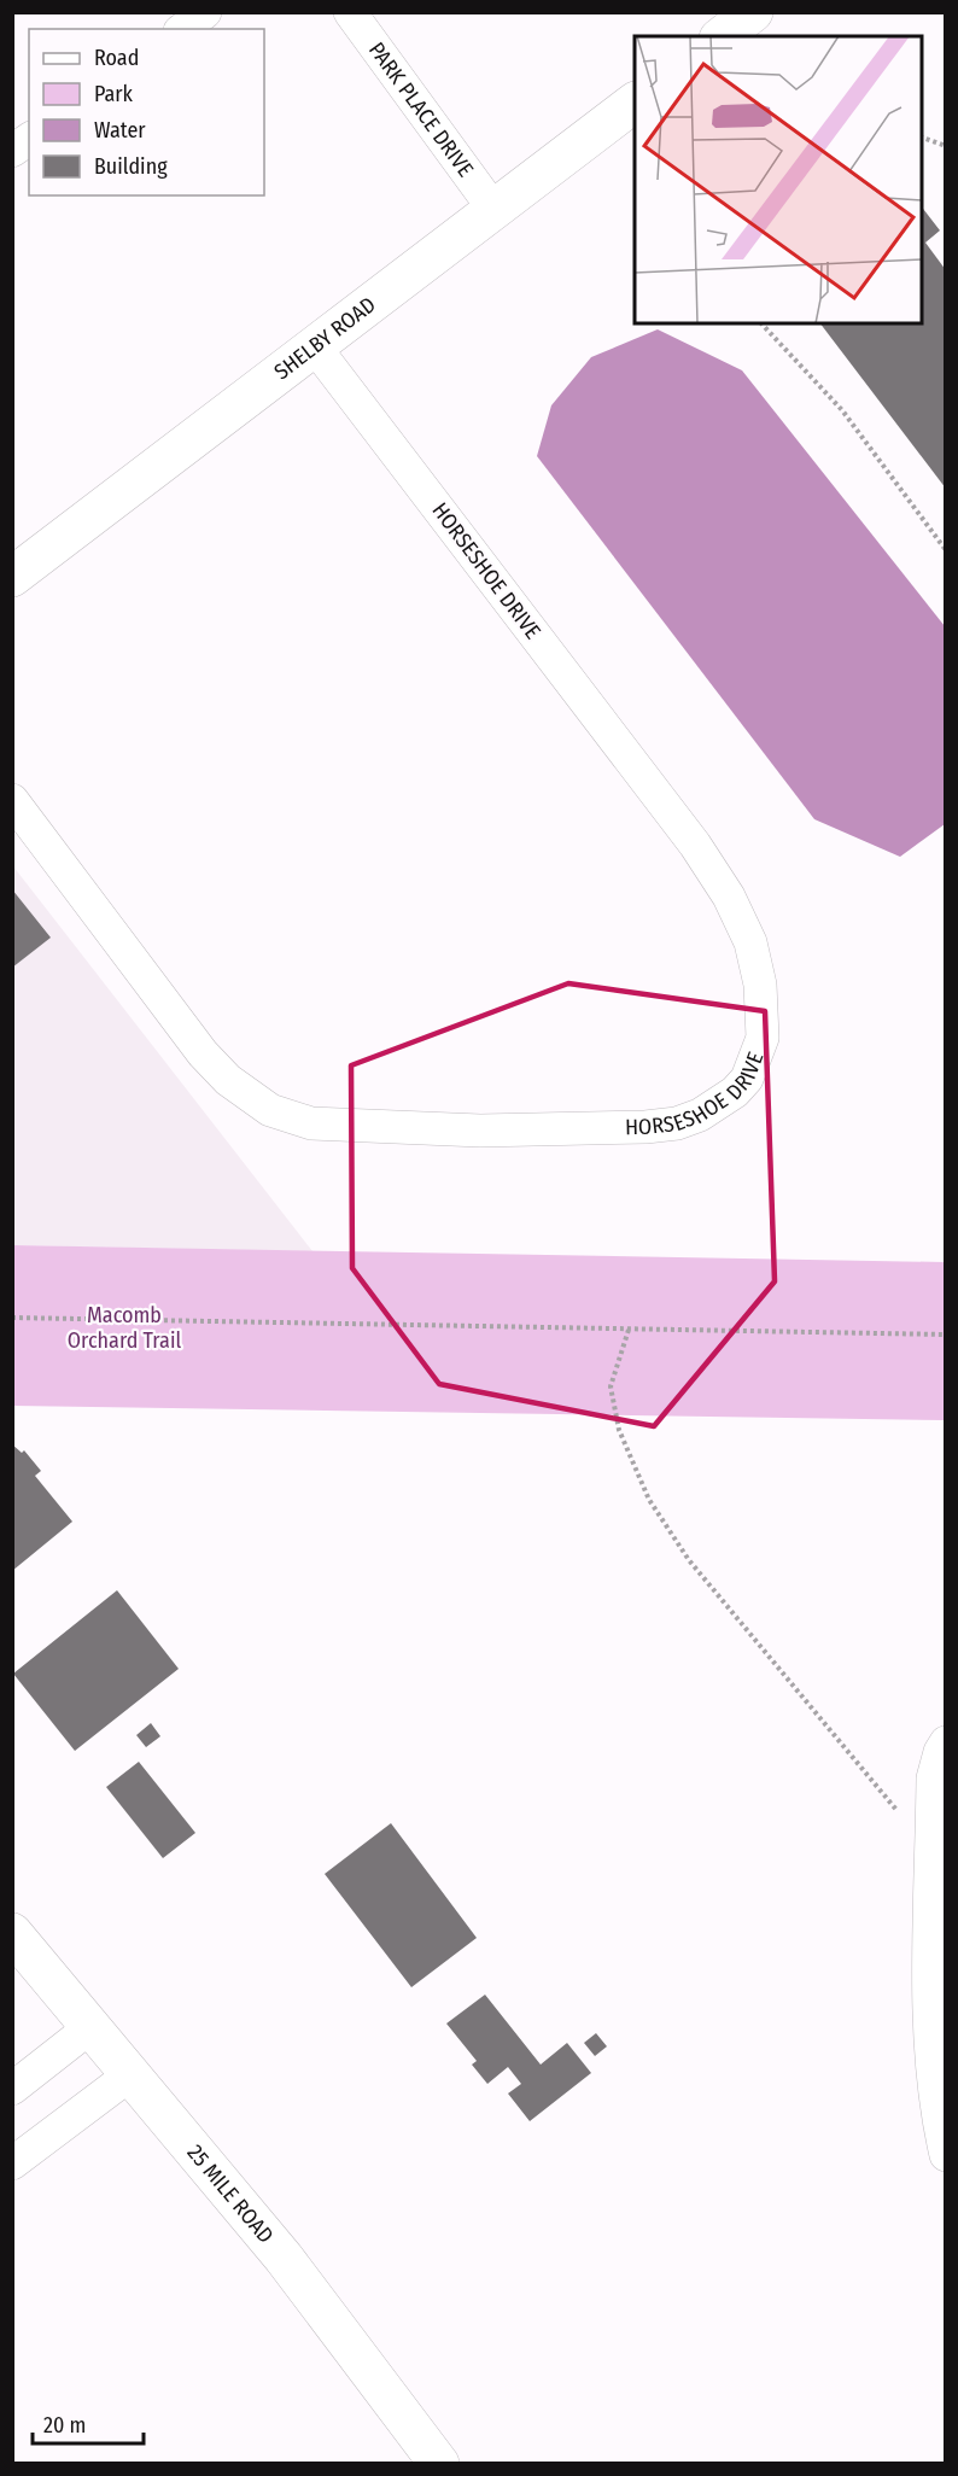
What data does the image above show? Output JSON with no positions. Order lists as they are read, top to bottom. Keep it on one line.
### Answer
{"streets":{"street":["PARK PLACE DRIVE","SHELBY ROAD","HORSESHOE DRIVE","25 MILE ROAD"]},"crossings":[["PARK PLACE DRIVE","SHELBY ROAD"],["SHELBY ROAD","HORSESHOE DRIVE"]],"parks":["Macomb Orchard Trail"],"legend":["Road","Park","Water","Building"],"scale_bar":"20 m"}
